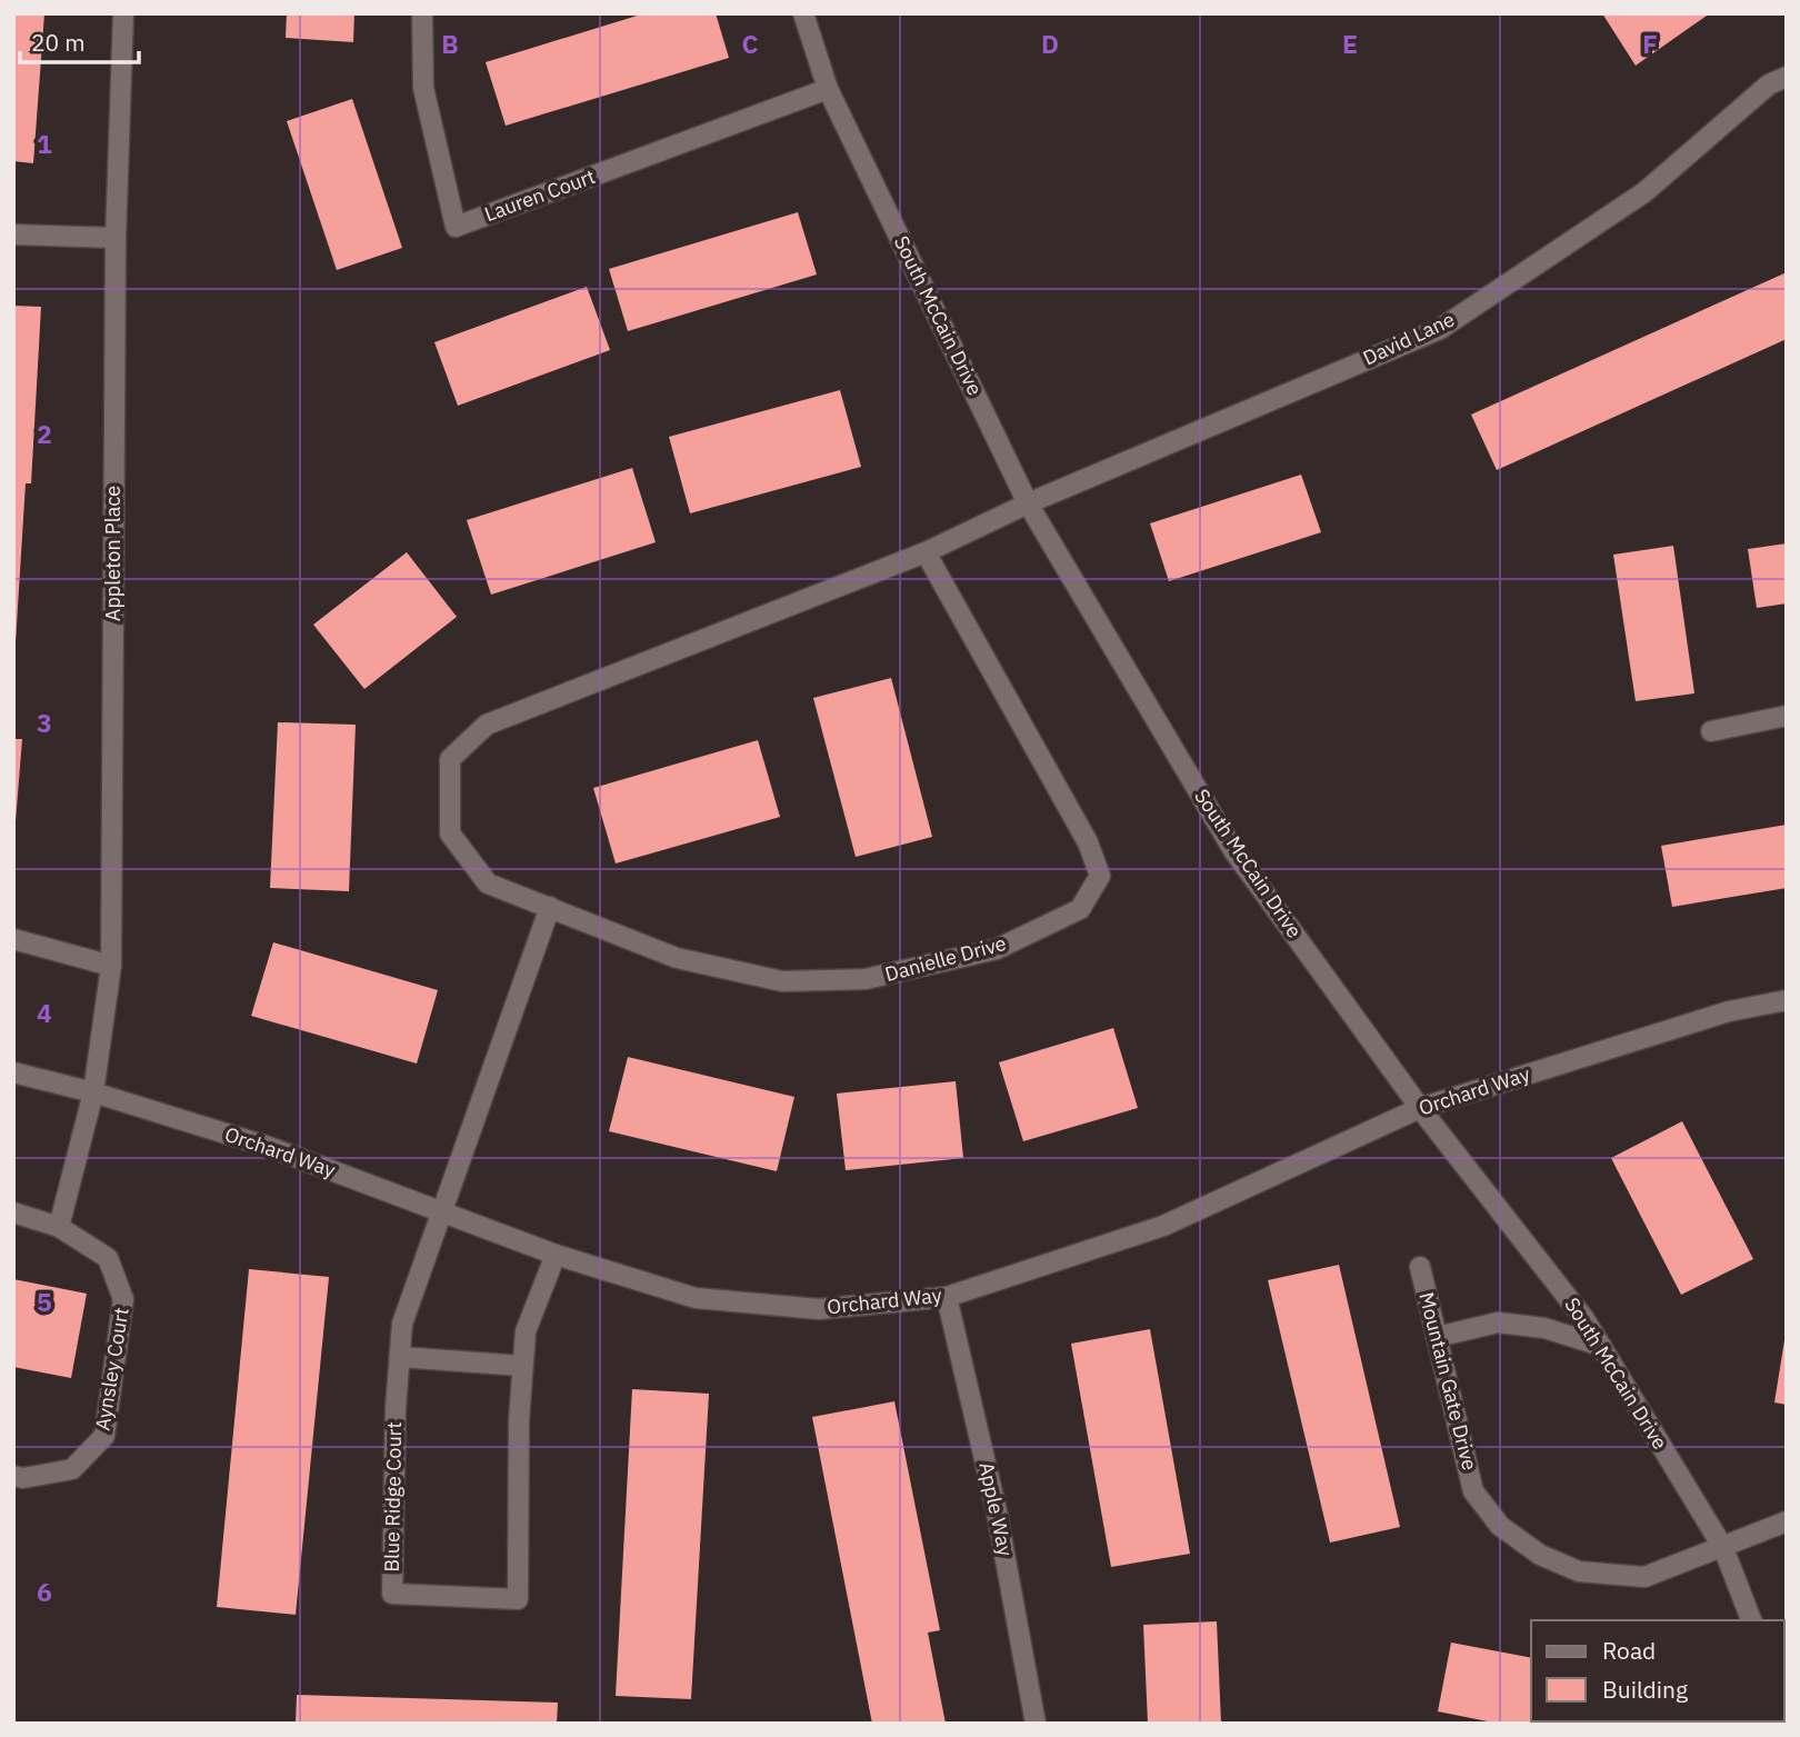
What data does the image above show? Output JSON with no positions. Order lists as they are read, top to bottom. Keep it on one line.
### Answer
{"streets":{"street":["Lauren Court","South McCain Drive","David Lane","Appleton Place","Danielle Drive","Orchard Way","Aynsley Court","Mountain Gate Drive","Blue Ridge Court","Apple Way"]},"crossings":[["Lauren Court","South McCain Drive"],["South McCain Drive","David Lane"],["South McCain Drive","Danielle Drive"],["South McCain Drive","Orchard Way"],["South McCain Drive","Mountain Gate Drive"],["David Lane","Danielle Drive"],["Appleton Place","Orchard Way"],["Appleton Place","Aynsley Court"],["Orchard Way","Blue Ridge Court"],["Orchard Way","Apple Way"]],"legend":["Road","Building"],"scale_bar":"20 m","grid":{"columns":["B","C","D","E","F"],"rows":["1","2","3","4","5","6"]}}
